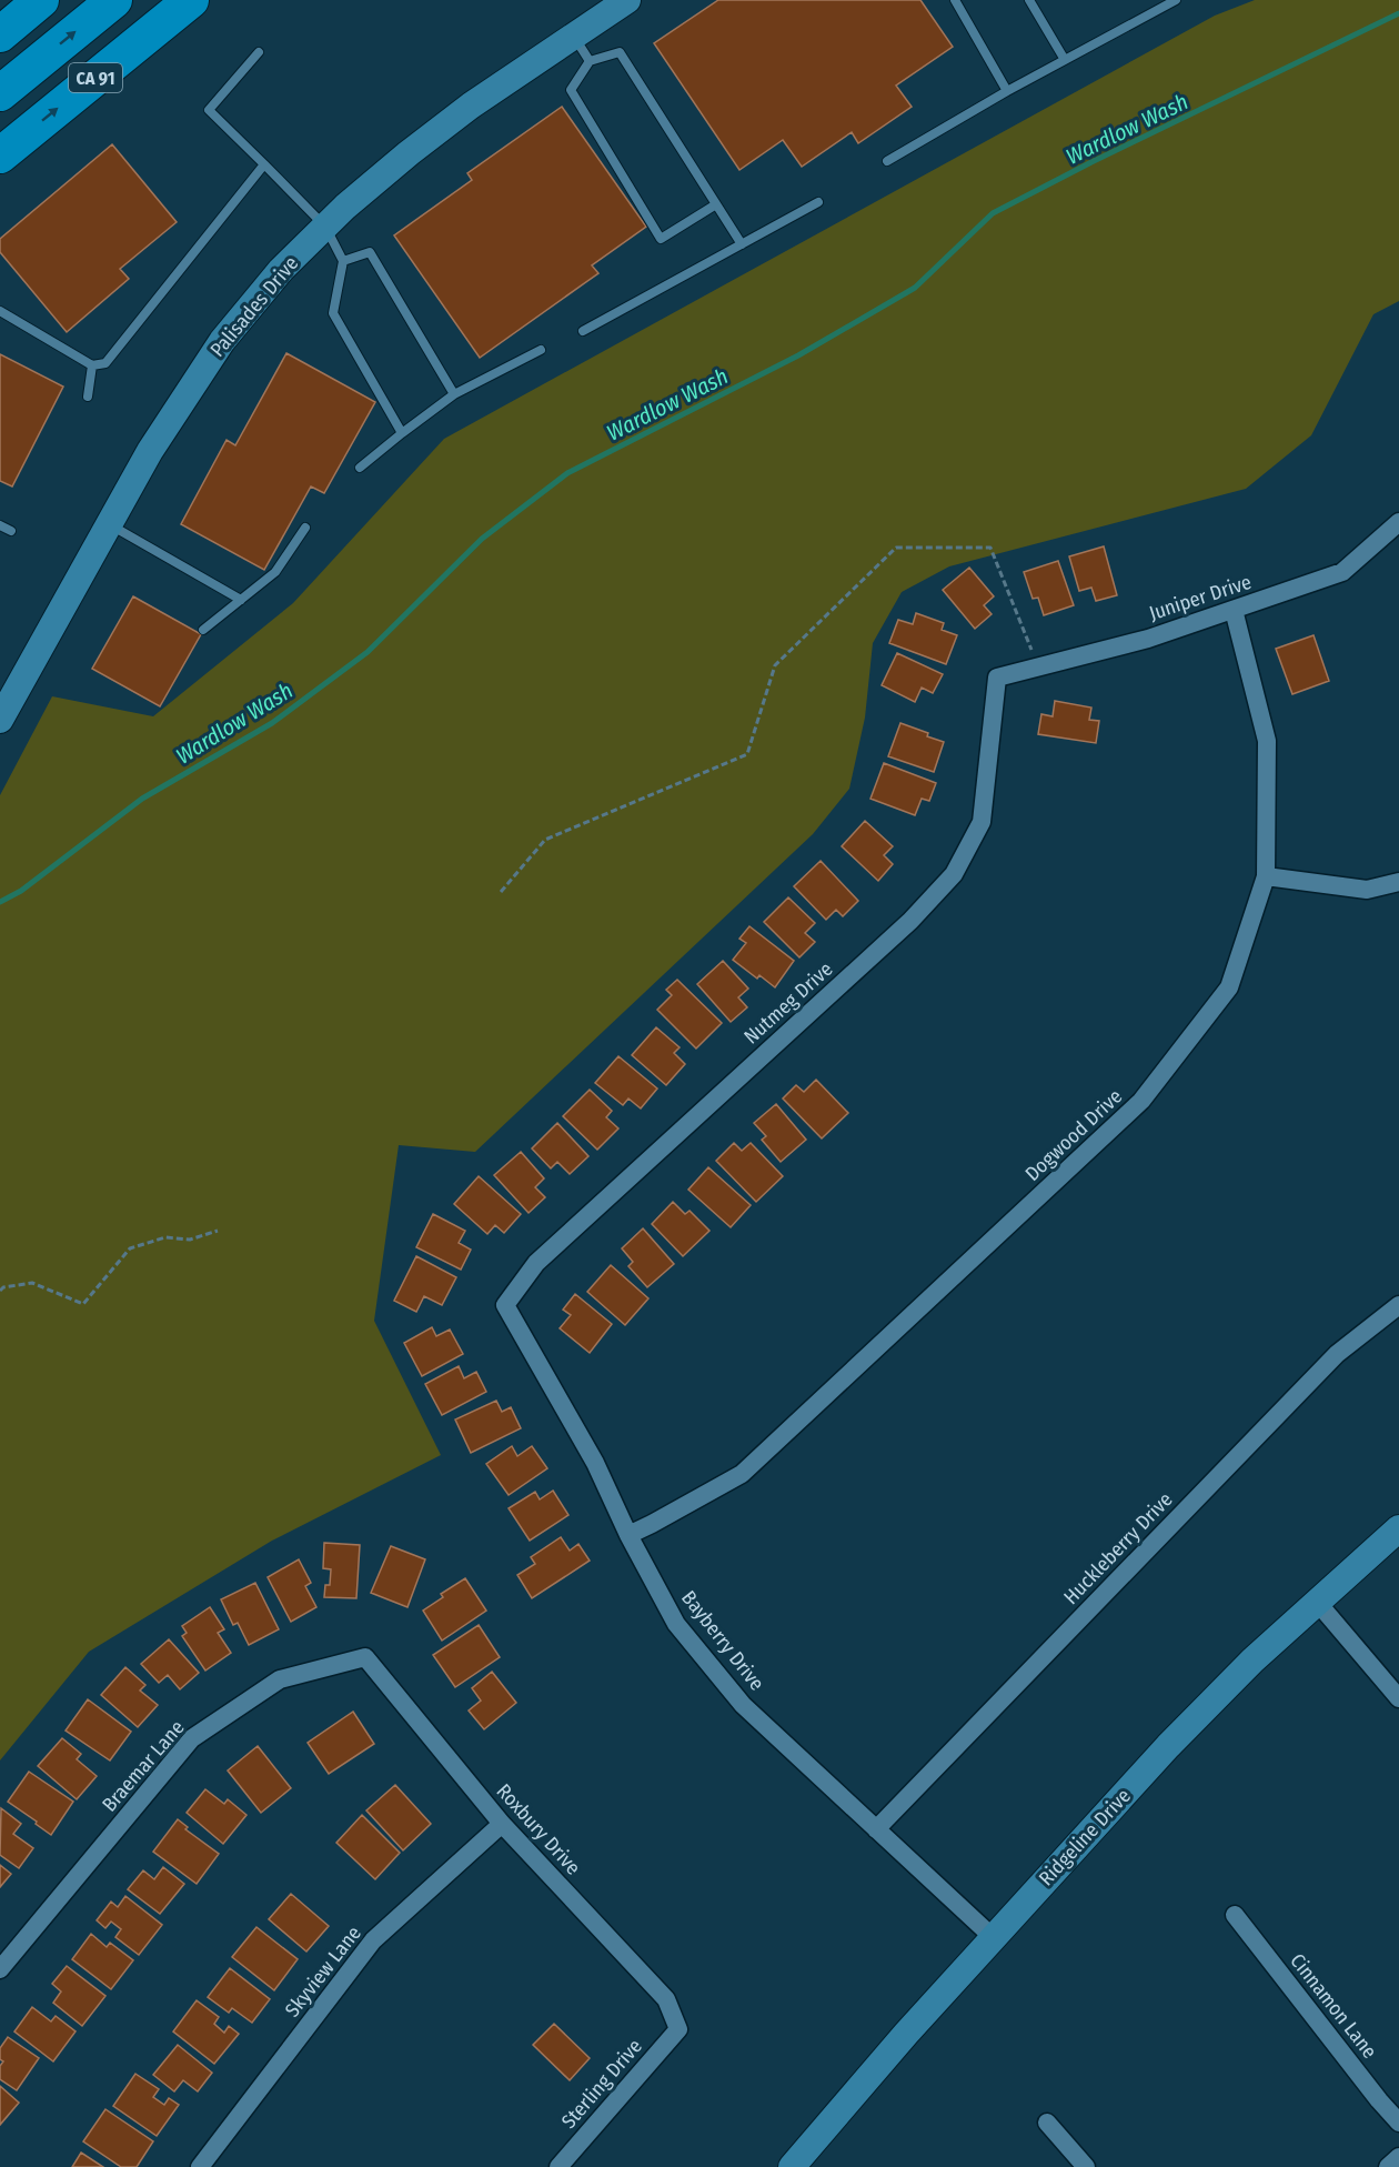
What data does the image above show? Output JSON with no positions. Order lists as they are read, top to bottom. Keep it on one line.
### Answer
{"streets":{"highway":["CA 91"],"street":["Palisades Drive","Juniper Drive","Nutmeg Drive","Dogwood Drive","Huckleberry Drive","Bayberry Drive","Braemar Lane","Roxbury Drive","Ridgeline Drive","Skyview Lane","Cinnamon Lane","Sterling Drive"]},"crossings":[["Juniper Drive","Nutmeg Drive"],["Juniper Drive","Dogwood Drive"],["Nutmeg Drive","Bayberry Drive"],["Dogwood Drive","Bayberry Drive"],["Huckleberry Drive","Bayberry Drive"],["Bayberry Drive","Ridgeline Drive"],["Braemar Lane","Roxbury Drive"],["Roxbury Drive","Skyview Lane"],["Roxbury Drive","Sterling Drive"]],"water":["Wardlow Wash"]}
